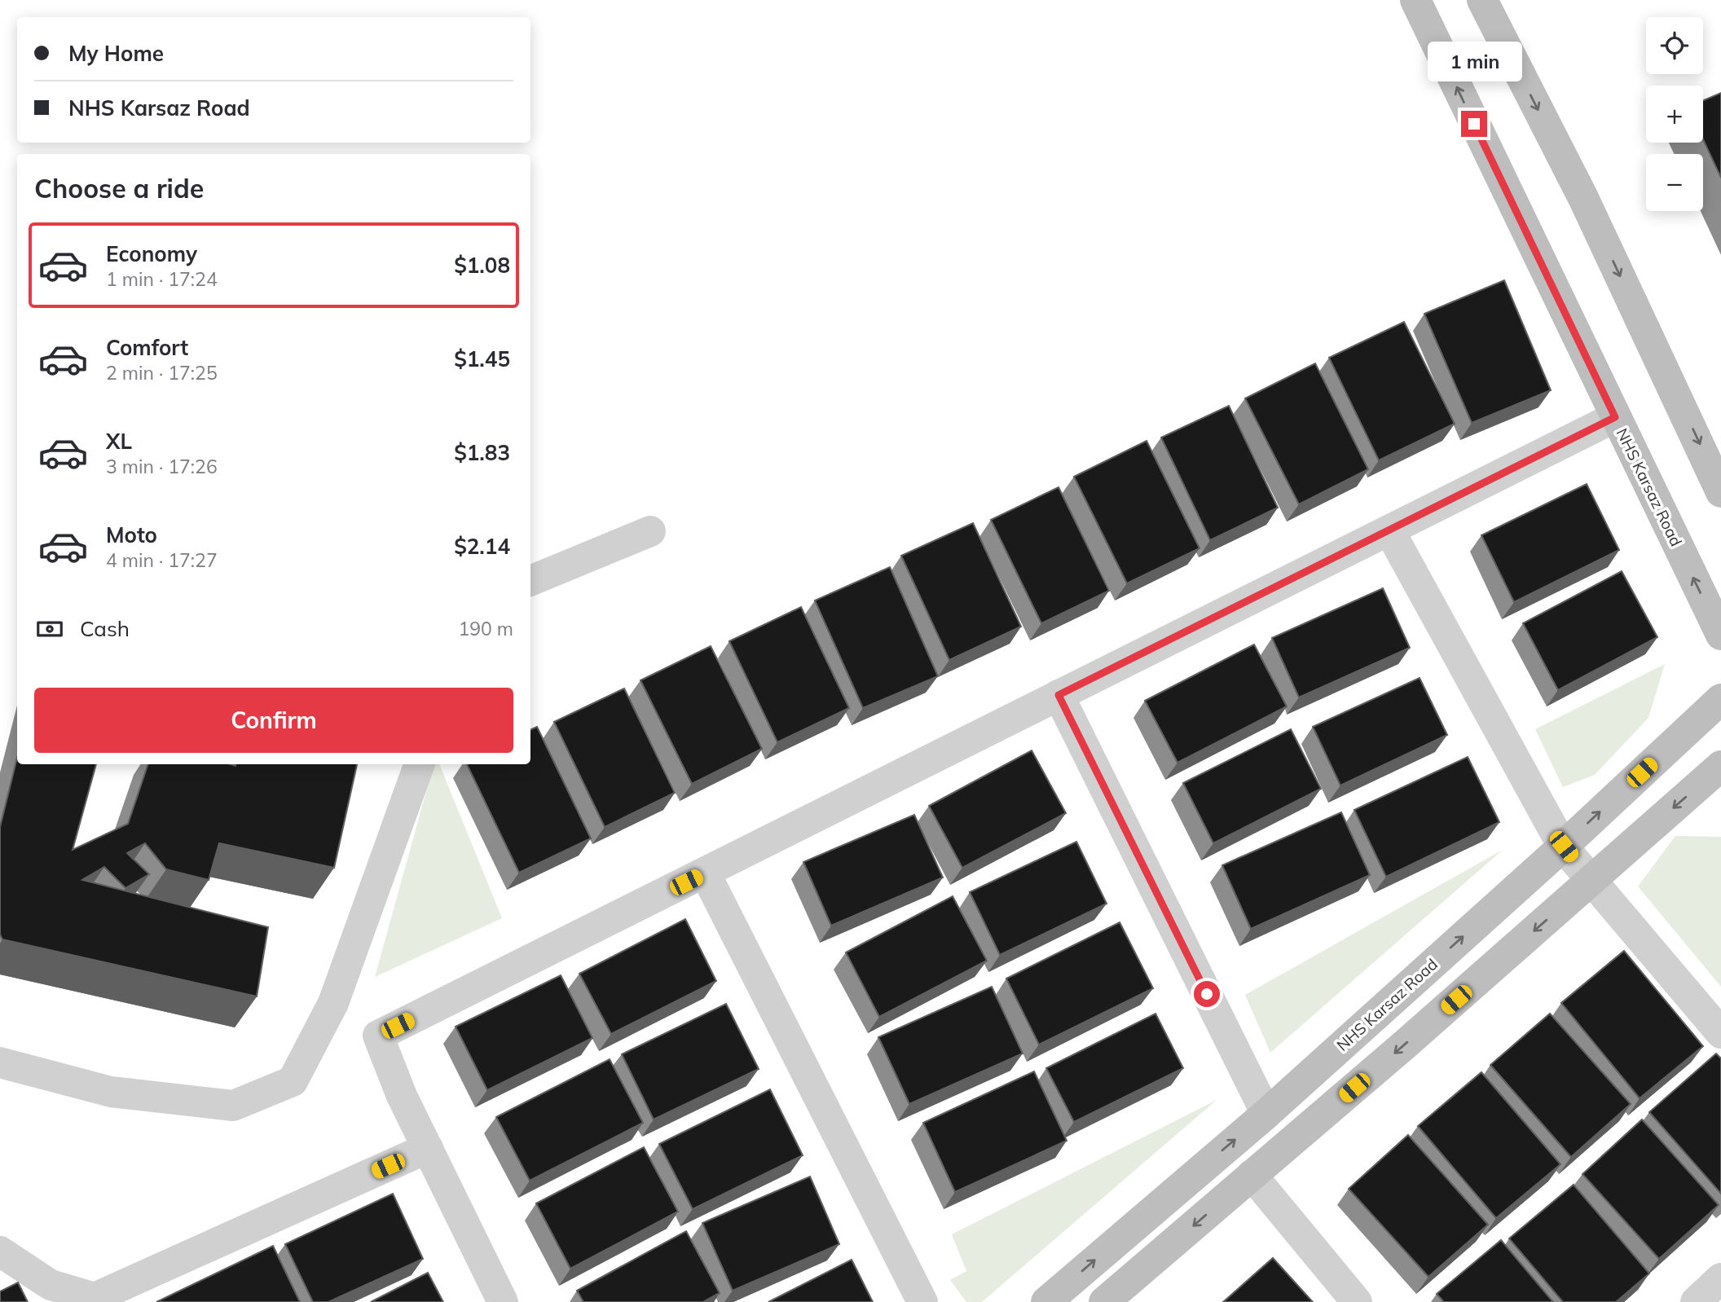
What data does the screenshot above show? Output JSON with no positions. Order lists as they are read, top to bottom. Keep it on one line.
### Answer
{"streets":{"street":["NHS Karsaz Road"]},"one_way":["NHS Karsaz Road"],"page":{"map_buttons":["+","−"],"banner":["My Home","NHS Karsaz Road"],"bubble":"1 min","heading":"Choose a ride","list":[{"name":"Economy","note":"1 min · 17:24","value":"$1.08"},{"name":"Comfort","note":"2 min · 17:25","value":"$1.45"},{"name":"XL","note":"3 min · 17:26","value":"$1.83"},{"name":"Moto","note":"4 min · 17:27","value":"$2.14"}],"pay":["Cash","190 m"],"buttons":"Confirm"}}
